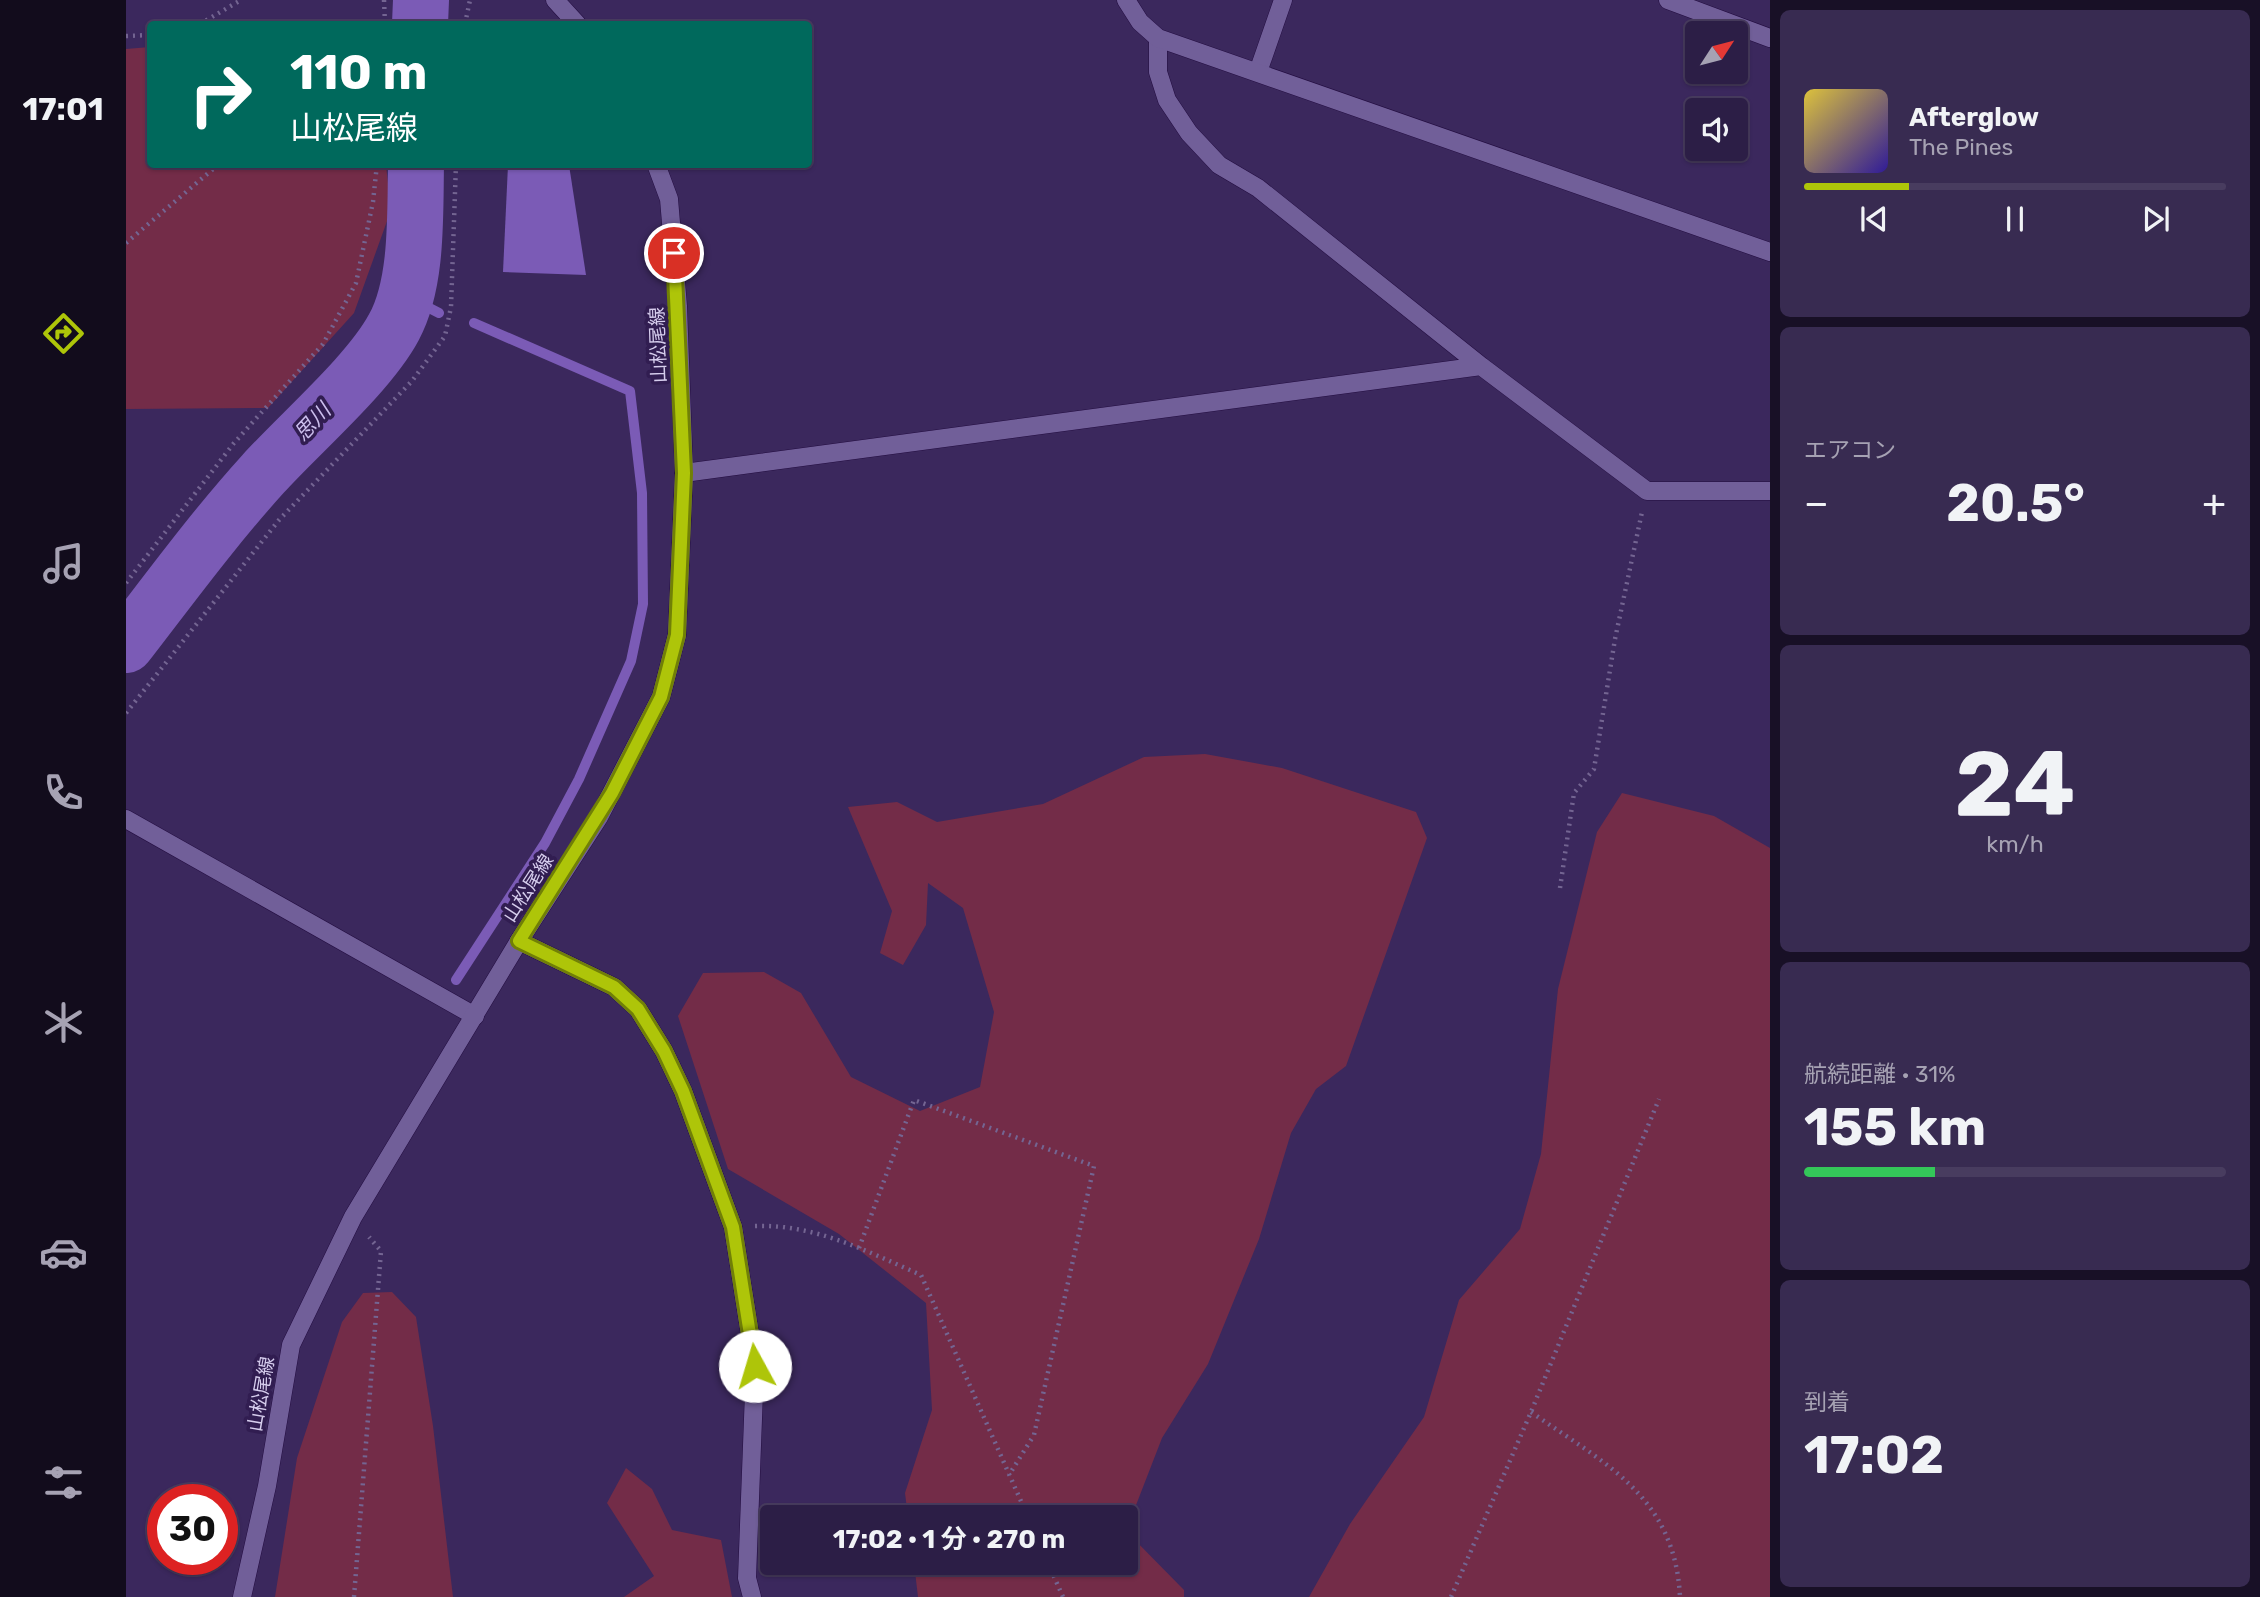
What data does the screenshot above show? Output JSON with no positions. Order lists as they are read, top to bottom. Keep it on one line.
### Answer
{"streets":{"street":["山松尾線"]},"water":["思川"],"north":"top right","page":{"tabs":"17:01","turn":["110 m","山松尾線"],"song":["Afterglow","The Pines"],"tile":["エアコン",["24","km/h"],["航続距離 · 31%","155 km"],["到着","17:02"]],"heat":["−","20.5°","+"],"limit":"30","trip":"17:02 · 1 分 · 270 m"}}
